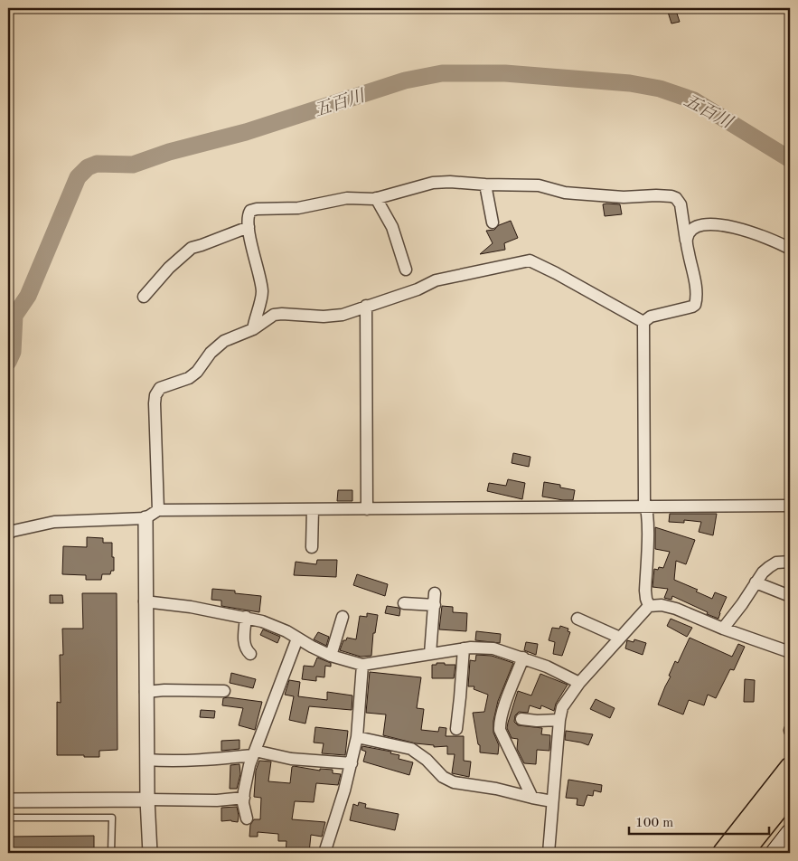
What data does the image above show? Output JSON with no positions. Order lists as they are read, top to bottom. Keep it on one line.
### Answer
{"water":["五百川"],"scale_bar":"100 m"}
